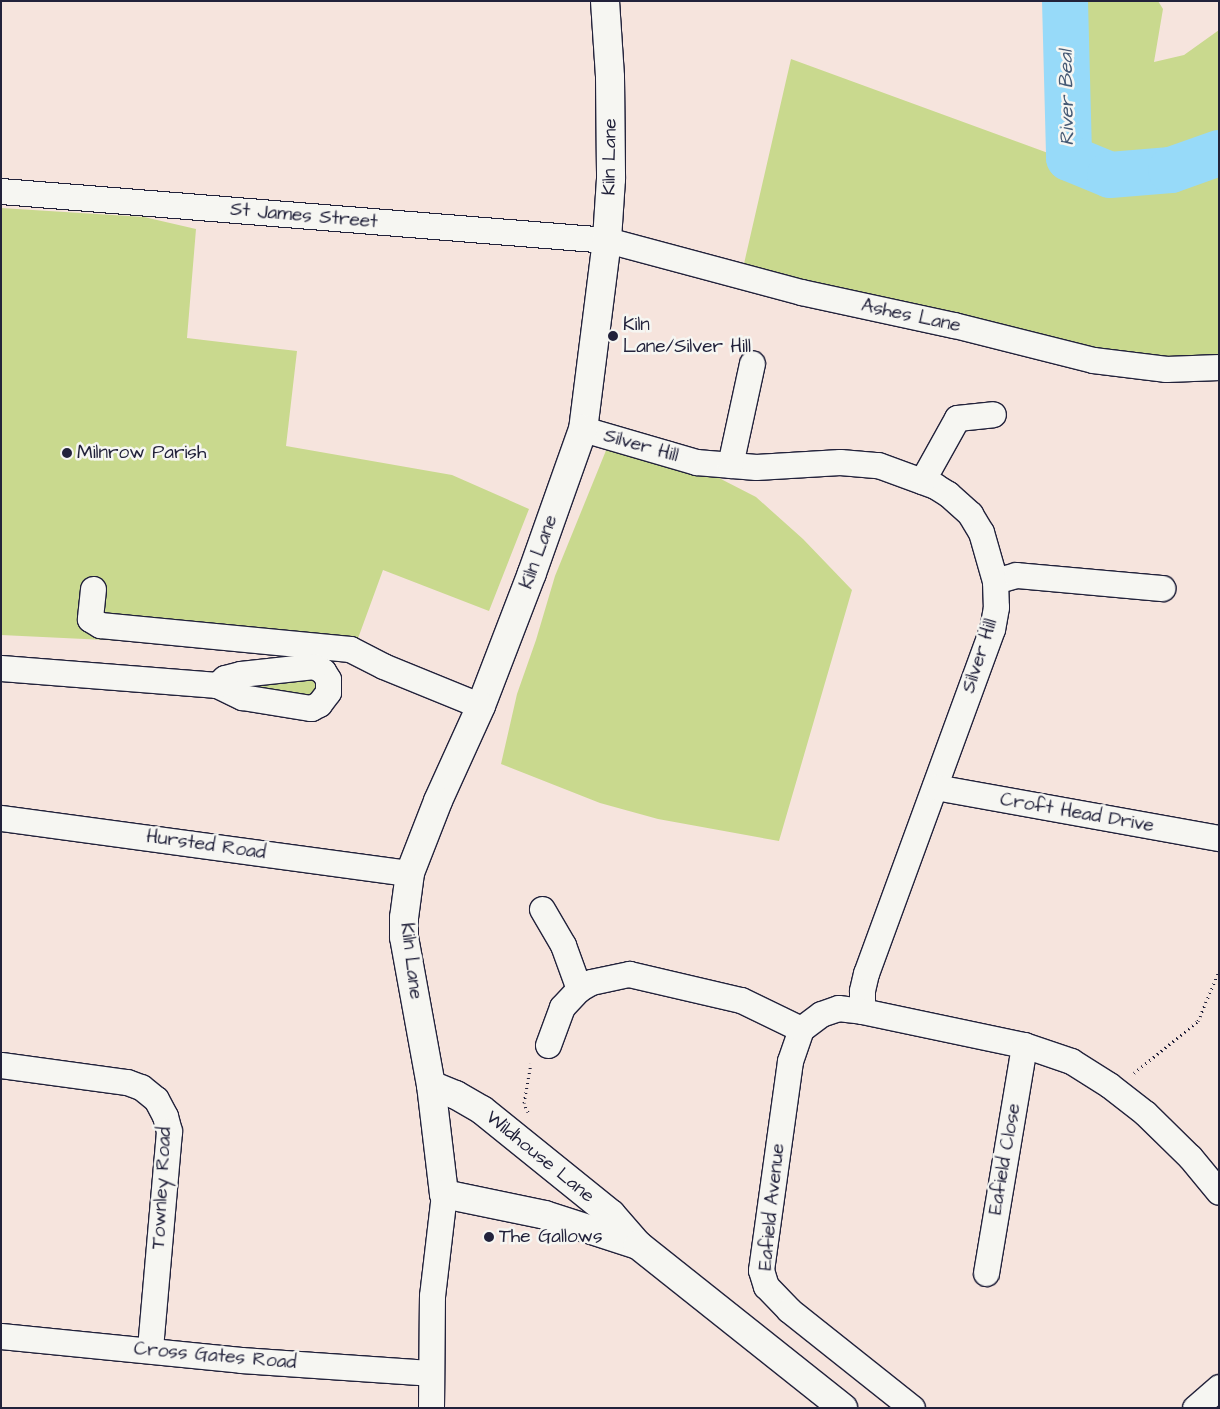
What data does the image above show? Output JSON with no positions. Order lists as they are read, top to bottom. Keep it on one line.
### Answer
{"streets":{"main road":["Kiln Lane","Wildhouse Lane"],"street":["St James Street","Ashes Lane","Silver Hill","Croft Head Drive","Hursted Road","Eafield Close","Townley Road","Eafield Avenue","Cross Gates Road"]},"crossings":[["Kiln Lane","St James Street"],["Kiln Lane","Ashes Lane"],["Kiln Lane","Silver Hill"],["Kiln Lane","Hursted Road"],["Kiln Lane","Wildhouse Lane"],["St James Street","Ashes Lane"],["Silver Hill","Croft Head Drive"],["Townley Road","Cross Gates Road"]],"water":["River Beal"],"places":["Kiln Lane/Silver Hill","Milnrow Parish","The Gallows"]}
